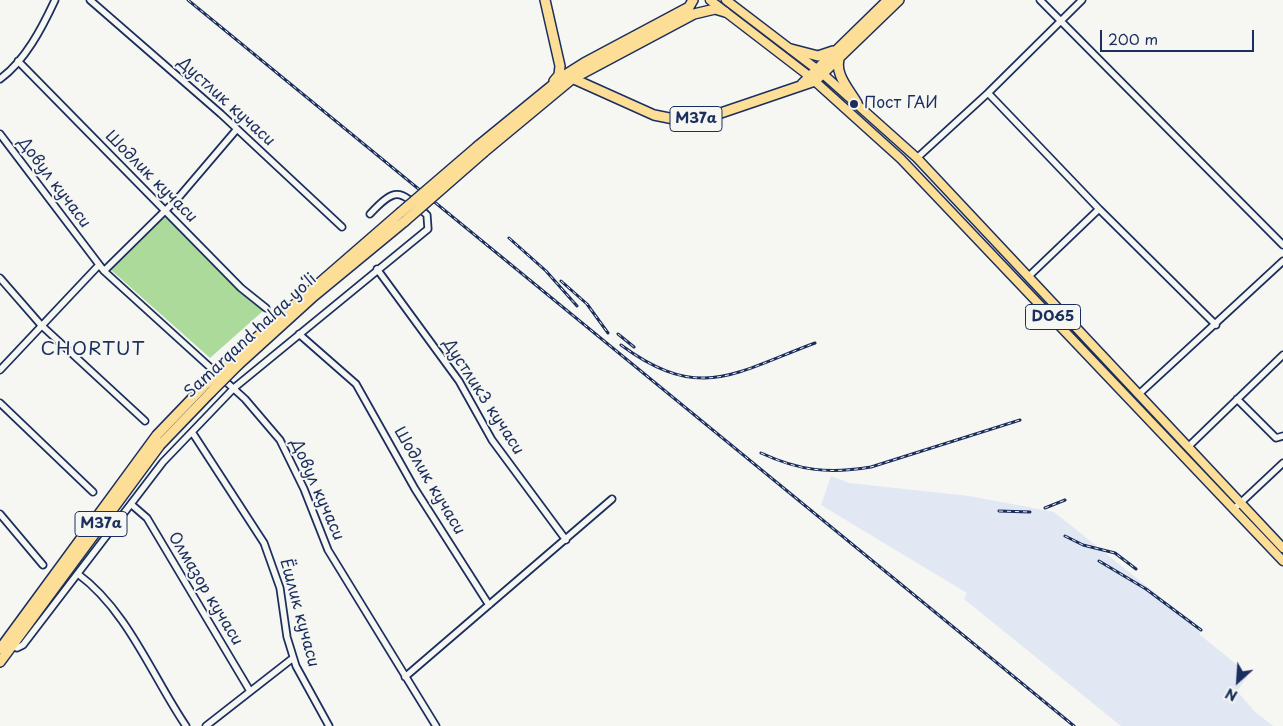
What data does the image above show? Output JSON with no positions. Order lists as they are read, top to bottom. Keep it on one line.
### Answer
{"streets":{"highway":["M37a","Samarqand halqa yoʻli"],"main road":["D065"],"street":["Дустлик кучаси","Шодлик кучаси","Довул кучаси","Дустлик3 кучаси","Олмазор кучаси","Ёшлик кучаси"]},"crossings":[["M37a","D065"],["M37a","Samarqand halqa yoʻli"],["D065","Samarqand halqa yoʻli"]],"districts":["CHORTUT"],"places":["Пост ГАИ"],"scale_bar":"200 m","north":"bottom left"}
